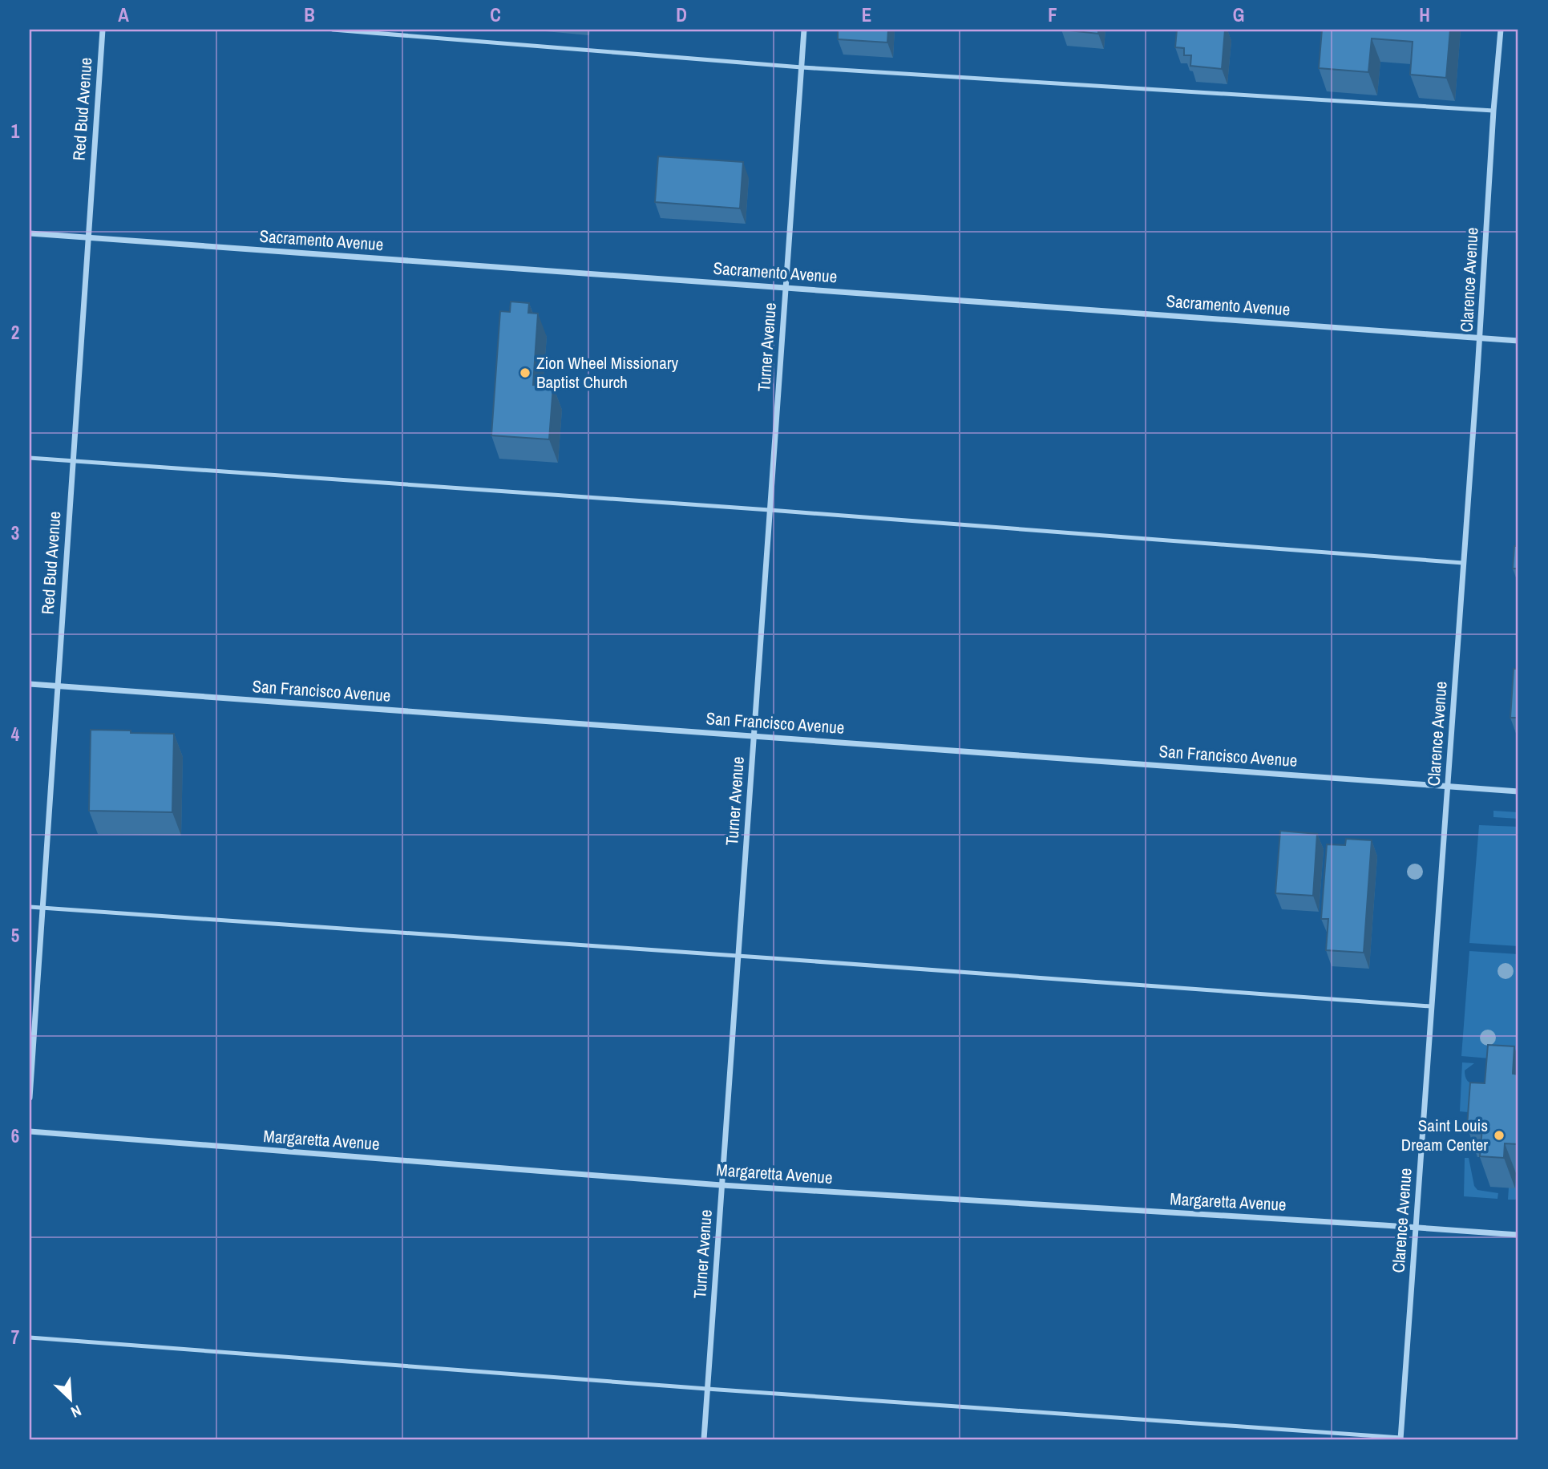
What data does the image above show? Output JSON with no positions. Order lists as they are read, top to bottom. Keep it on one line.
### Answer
{"streets":{"street":["Red Bud Avenue","Sacramento Avenue","Clarence Avenue","Turner Avenue","San Francisco Avenue","Margaretta Avenue"]},"crossings":[["Red Bud Avenue","Sacramento Avenue"],["Red Bud Avenue","San Francisco Avenue"],["Sacramento Avenue","Clarence Avenue"],["Sacramento Avenue","Turner Avenue"],["Clarence Avenue","San Francisco Avenue"],["Clarence Avenue","Margaretta Avenue"],["Turner Avenue","San Francisco Avenue"],["Turner Avenue","Margaretta Avenue"]],"places":["Zion Wheel Missionary Baptist Church","Saint Louis Dream Center"],"north":"bottom right","grid":{"columns":["A","B","C","D","E","F","G","H"],"rows":["1","2","3","4","5","6","7"]}}
